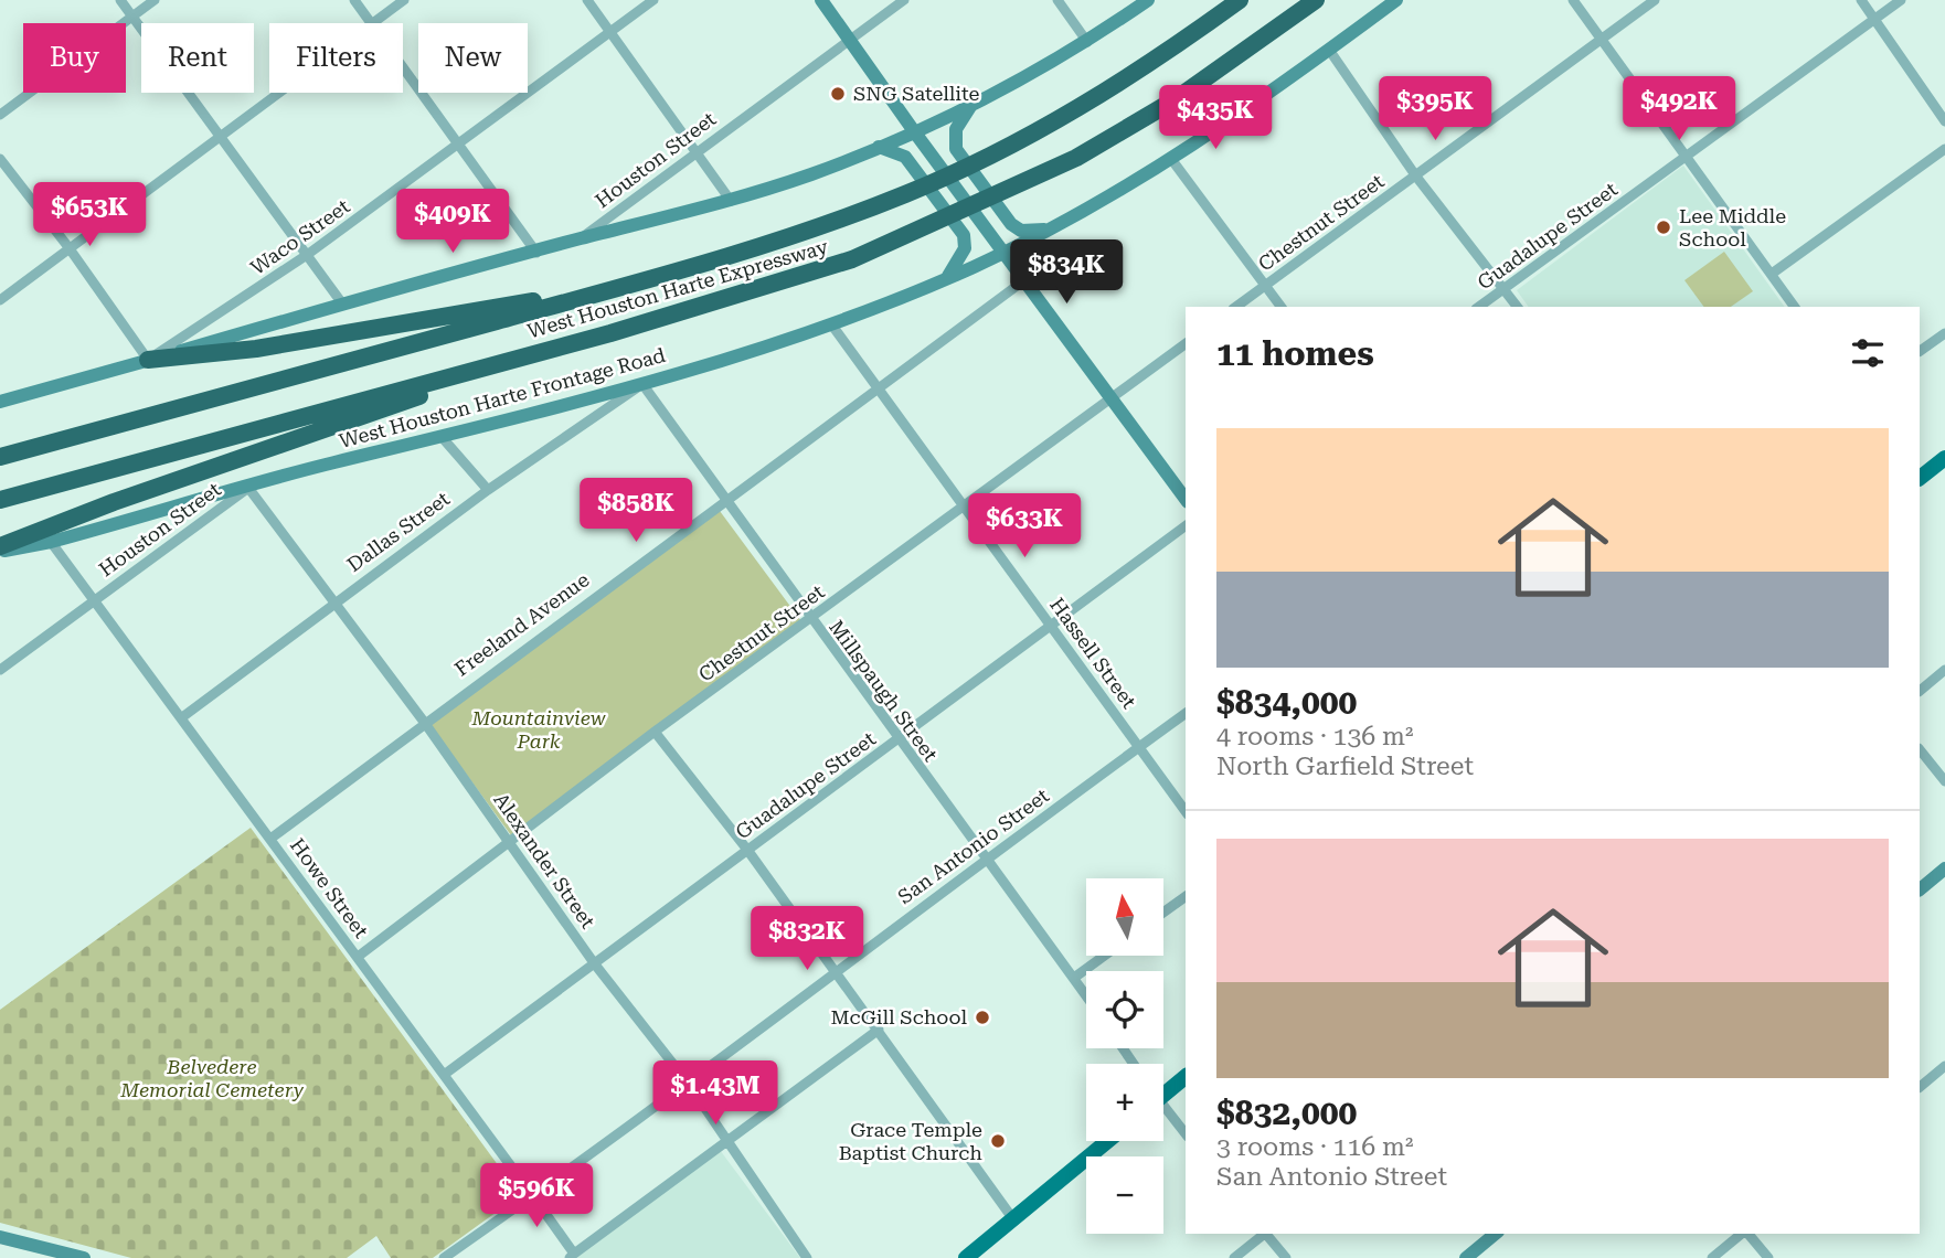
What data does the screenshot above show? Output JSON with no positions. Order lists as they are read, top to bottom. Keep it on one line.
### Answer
{"streets":{"highway":["West Houston Harte Expressway"],"main road":["West Houston Harte Frontage Road"],"street":["Houston Street","Chestnut Street","Guadalupe Street","Waco Street","Dallas Street","Freeland Avenue","Hassell Street","Millspaugh Street","San Antonio Street","Alexander Street","Howe Street"]},"crossings":[["Houston Street","West Houston Harte Frontage Road"],["Houston Street","Alexander Street"],["Houston Street","Howe Street"],["Chestnut Street","Hassell Street"],["Chestnut Street","Millspaugh Street"],["Chestnut Street","Alexander Street"],["Chestnut Street","Howe Street"],["Guadalupe Street","Hassell Street"],["Guadalupe Street","Millspaugh Street"],["Guadalupe Street","Alexander Street"],["Guadalupe Street","Howe Street"],["West Houston Harte Frontage Road","Dallas Street"],["West Houston Harte Frontage Road","Hassell Street"],["West Houston Harte Frontage Road","Millspaugh Street"],["West Houston Harte Frontage Road","Alexander Street"],["West Houston Harte Frontage Road","Howe Street"],["Dallas Street","Millspaugh Street"],["Dallas Street","Alexander Street"],["Dallas Street","Howe Street"],["Freeland Avenue","Hassell Street"],["Freeland Avenue","Millspaugh Street"],["Freeland Avenue","Alexander Street"],["Freeland Avenue","Howe Street"],["Hassell Street","San Antonio Street"],["Millspaugh Street","San Antonio Street"],["San Antonio Street","Alexander Street"],["San Antonio Street","Howe Street"]],"parks":["Mountainview Park","Belvedere Memorial Cemetery"],"places":["SNG Satellite","Lee Middle School","McGill School","Grace Temple Baptist Church"],"north":"top","page":{"chip":["Buy","Rent","Filters","New"],"price":["$395K","$492K","$435K","$653K","$409K","$834K","$858K","$633K","$832K","$1.43M","$596K"],"heading":"11 homes","list":[{"name":"$834,000","note":"4 rooms · 136 m² · North Garfield Street"},{"name":"$832,000","note":"3 rooms · 116 m² · San Antonio Street"}],"map_buttons":["+","−"]}}
